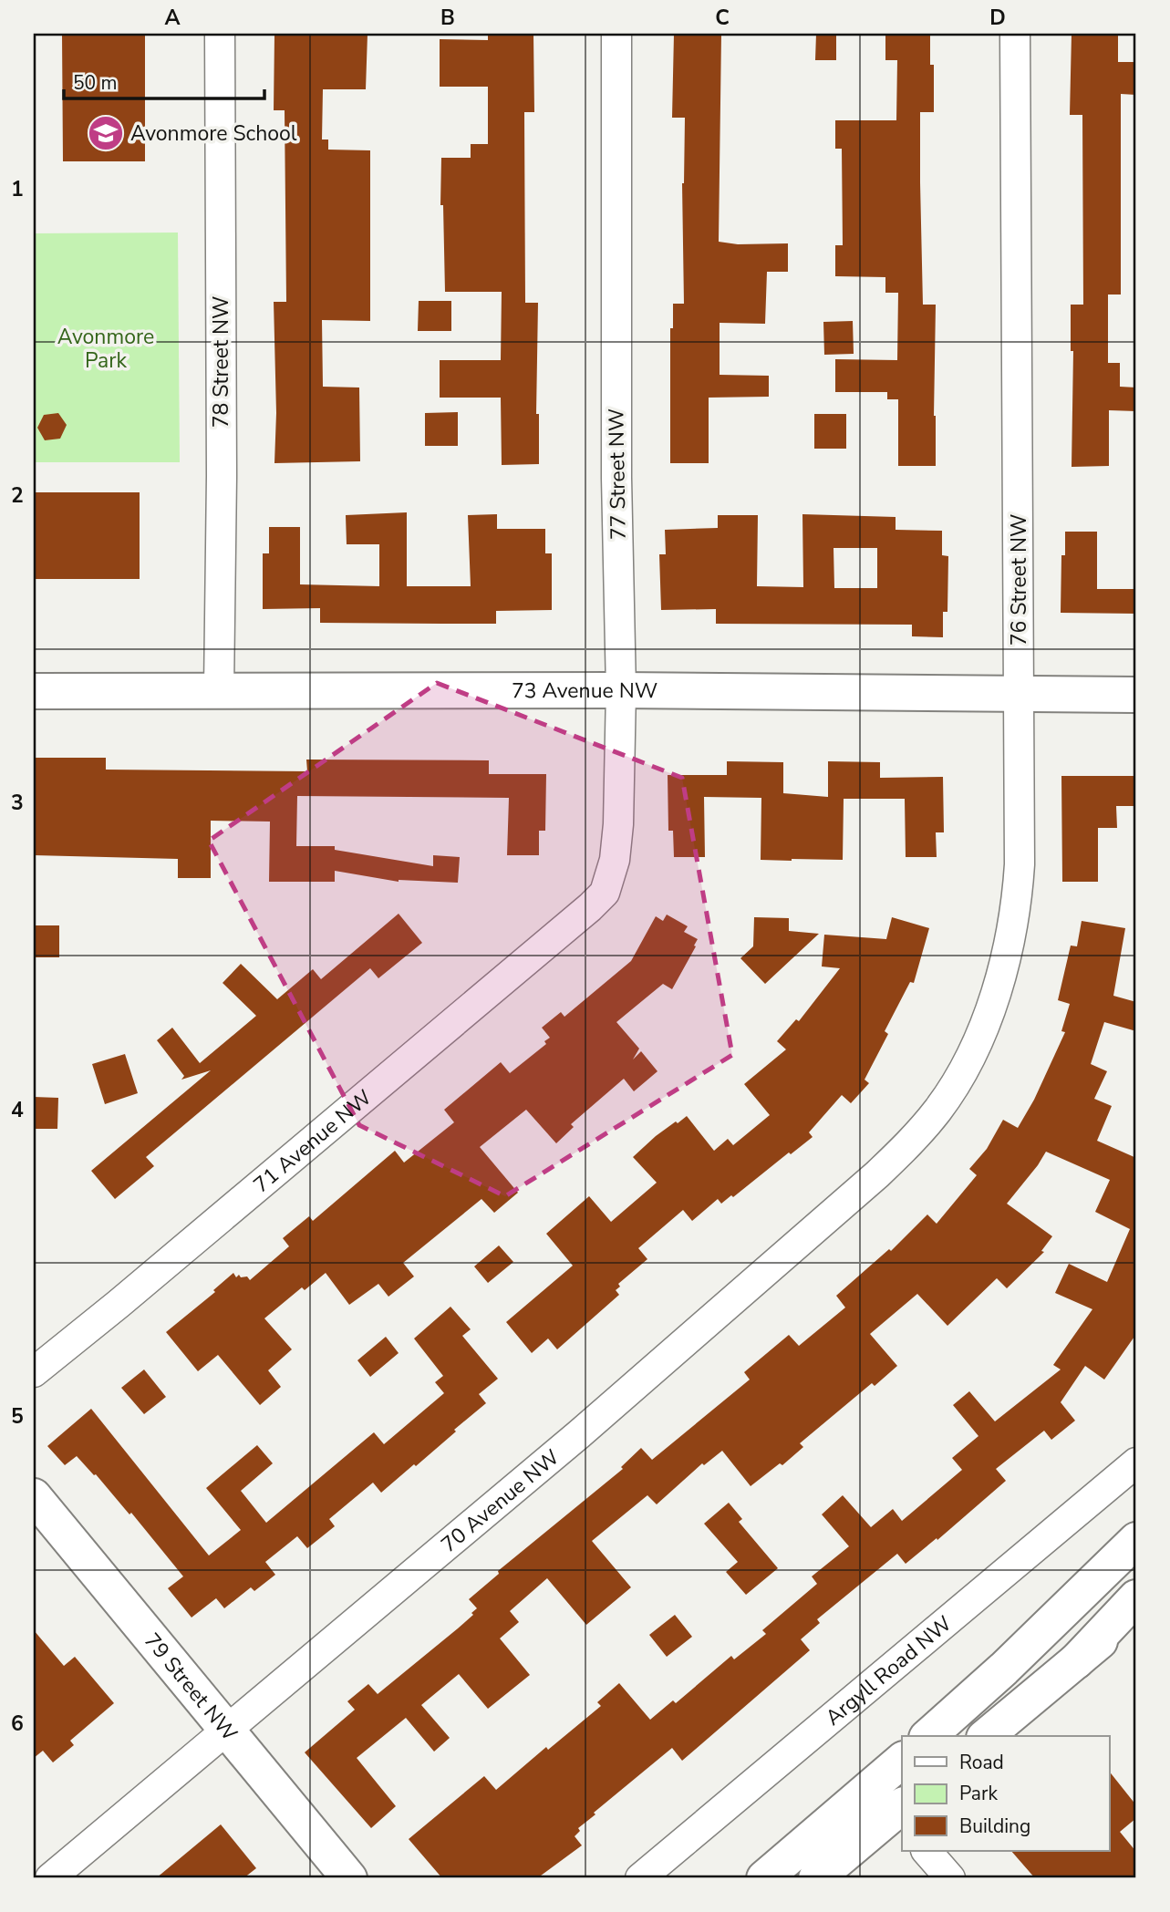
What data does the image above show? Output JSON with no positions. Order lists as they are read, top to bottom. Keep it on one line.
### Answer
{"streets":{"street":["78 Street NW","77 Street NW","76 Street NW","73 Avenue NW","71 Avenue NW","70 Avenue NW","Argyll Road NW","79 Street NW"]},"crossings":[["78 Street NW","73 Avenue NW"],["77 Street NW","73 Avenue NW"],["77 Street NW","71 Avenue NW"],["76 Street NW","73 Avenue NW"],["76 Street NW","70 Avenue NW"],["70 Avenue NW","79 Street NW"]],"parks":["Avonmore Park"],"places":{"school or university":["Avonmore School"]},"legend":["Road","Park","Building"],"scale_bar":"50 m","grid":{"columns":["A","B","C","D"],"rows":["1","2","3","4","5","6"]}}
